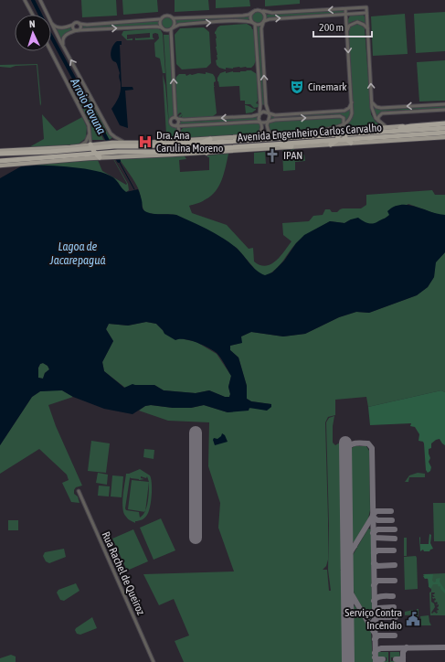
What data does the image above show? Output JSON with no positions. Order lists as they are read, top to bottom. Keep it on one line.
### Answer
{"streets":{"highway":["Avenida Engenheiro Carlos Carvalho"],"street":["Rua Rachel de Queiroz"]},"water":["Arroio Pavuna","Lagoa de Jacarepaguá"],"places":{"theatre":["Cinemark"],"hospital":["Dra. Ana Carulina Moreno"],"church":["IPAN"],"public building":["Serviço Contra Incêndio"]},"scale_bar":"200 m","north":"top"}
